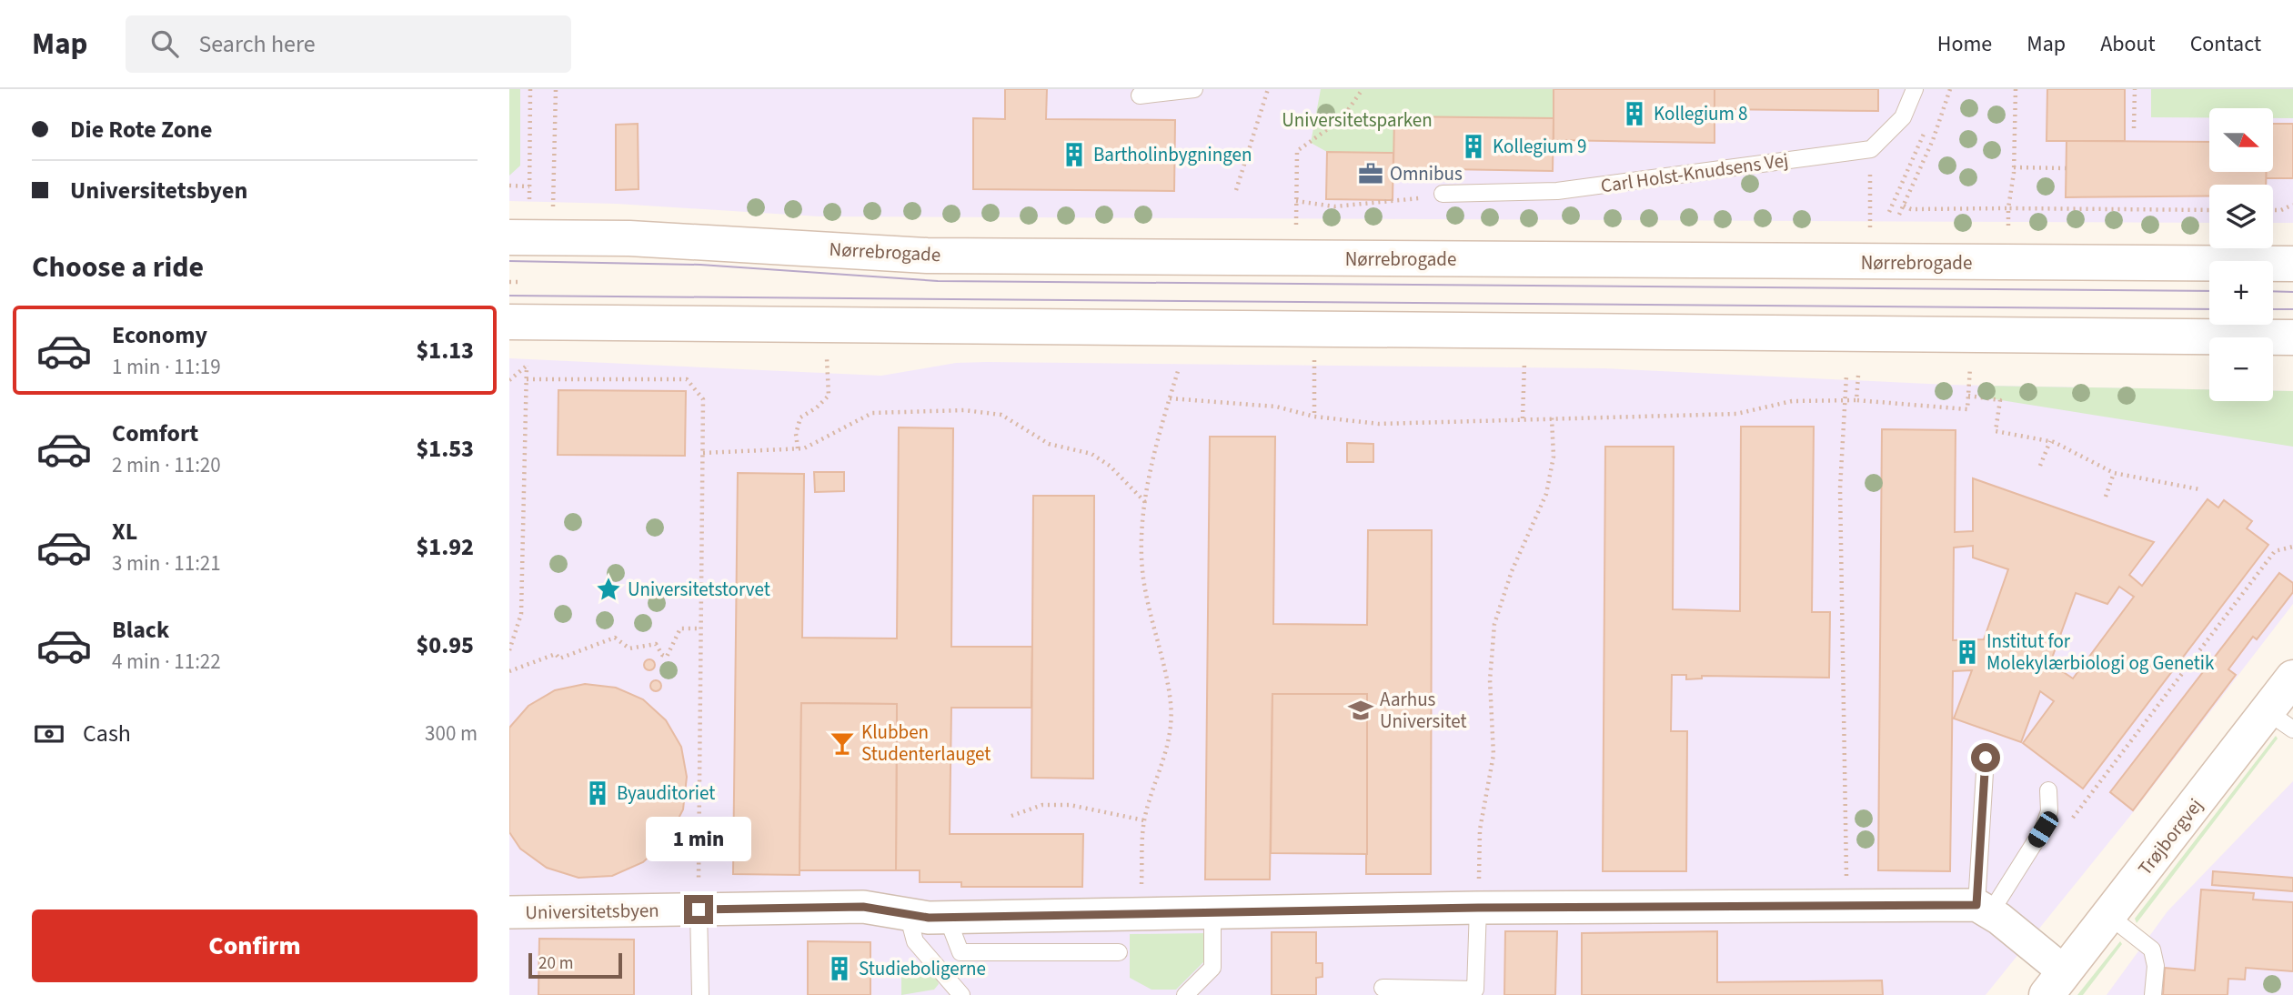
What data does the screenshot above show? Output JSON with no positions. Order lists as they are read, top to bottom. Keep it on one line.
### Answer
{"streets":{"main road":["Nørrebrogade","Trøjborgvej"],"street":["Universitetsbyen"],"lane":["Carl Holst-Knudsens Vej"]},"parks":["Universitetsparken"],"places":{"building":["Kollegium 8","Kollegium 9","Bartholinbygningen","Institut for Molekylærbiologi og Genetik","Byauditoriet","Studieboligerne"],"office":["Omnibus"],"place":["Universitetstorvet"],"school or university":["Aarhus Universitet"],"bar":["Klubben Studenterlauget"]},"scale_bar":"20 m","north":"right","page":{"header":"Map","search":"Search here","nav":["Home","Map","About","Contact"],"banner":["Die Rote Zone","Universitetsbyen"],"map_buttons":["+","−"],"heading":"Choose a ride","list":[{"name":"Economy","note":"1 min · 11:19","value":"$1.13"},{"name":"Comfort","note":"2 min · 11:20","value":"$1.53"},{"name":"XL","note":"3 min · 11:21","value":"$1.92"},{"name":"Black","note":"4 min · 11:22","value":"$0.95"}],"pay":["Cash","300 m"],"bubble":"1 min","buttons":"Confirm","scale":"20 m"}}
